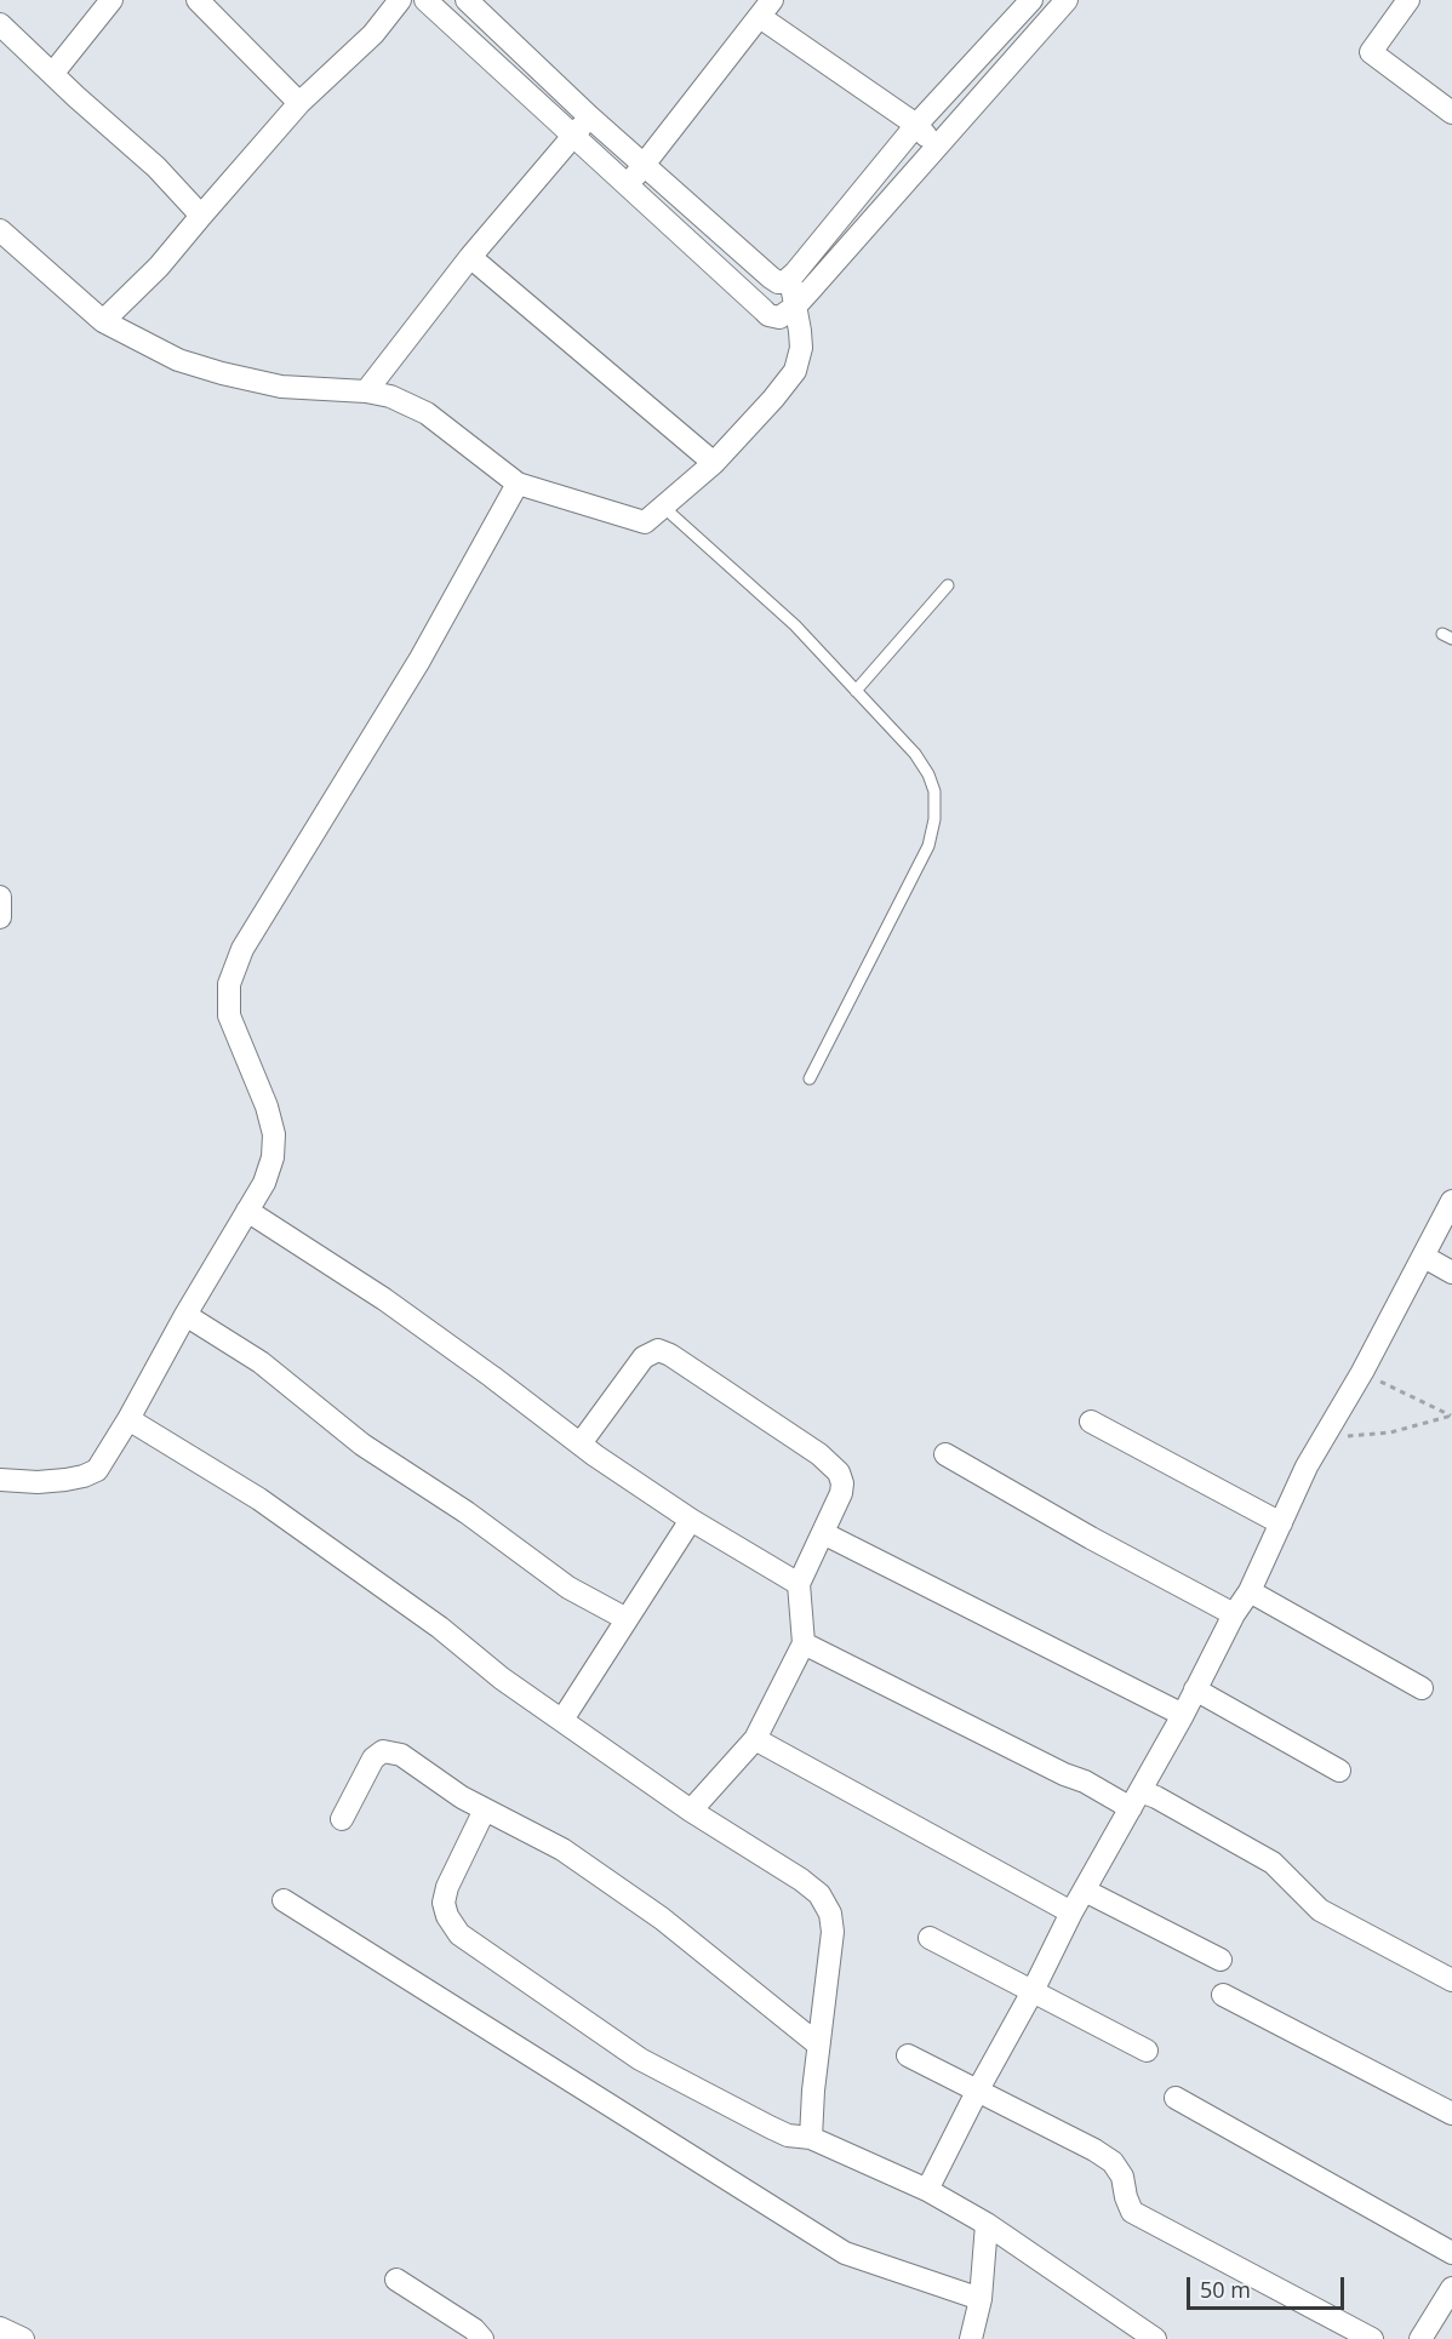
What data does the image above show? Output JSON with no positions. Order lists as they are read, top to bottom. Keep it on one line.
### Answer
{"scale_bar":"50 m"}
